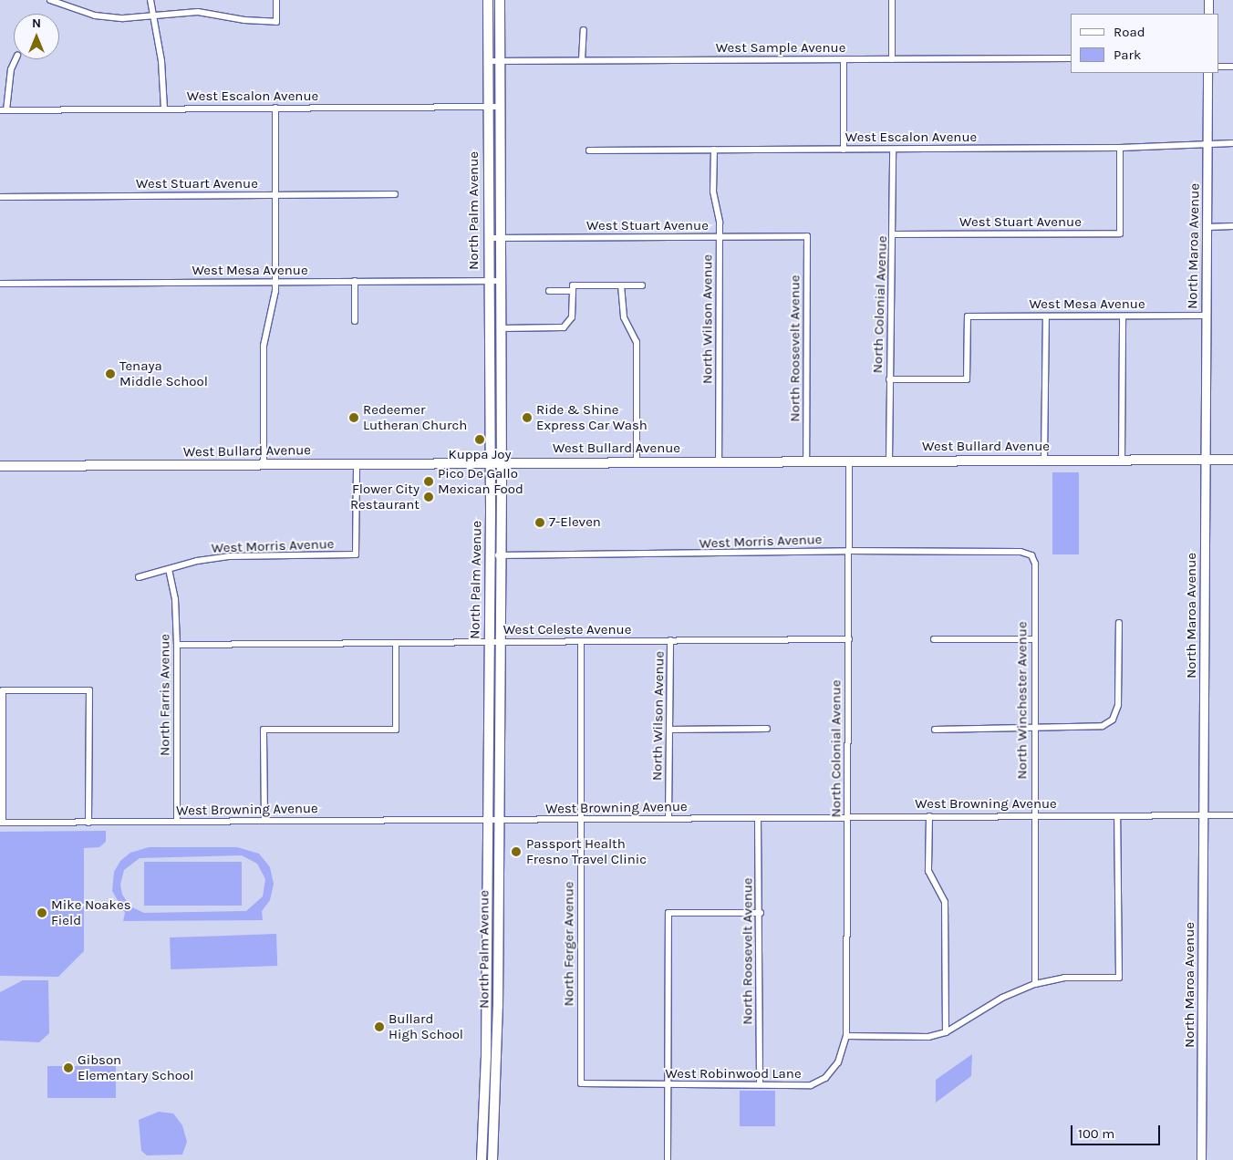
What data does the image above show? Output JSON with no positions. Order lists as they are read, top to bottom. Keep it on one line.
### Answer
{"streets":{"main road":["North Palm Avenue","North Maroa Avenue","West Bullard Avenue"],"street":["West Sample Avenue","West Escalon Avenue","West Stuart Avenue","West Mesa Avenue","North Colonial Avenue","North Wilson Avenue","North Roosevelt Avenue","West Morris Avenue","West Celeste Avenue","North Farris Avenue","North Winchester Avenue","West Browning Avenue","North Ferger Avenue","West Robinwood Lane"]},"crossings":[["West Sample Avenue","North Palm Avenue"],["West Escalon Avenue","West Stuart Avenue"],["West Escalon Avenue","North Palm Avenue"],["West Escalon Avenue","North Maroa Avenue"],["West Escalon Avenue","North Colonial Avenue"],["West Escalon Avenue","North Wilson Avenue"],["West Stuart Avenue","North Palm Avenue"],["West Stuart Avenue","North Colonial Avenue"],["West Stuart Avenue","North Wilson Avenue"],["West Stuart Avenue","North Roosevelt Avenue"],["North Palm Avenue","West Mesa Avenue"],["North Palm Avenue","West Bullard Avenue"],["North Palm Avenue","West Morris Avenue"],["North Palm Avenue","West Celeste Avenue"],["North Palm Avenue","West Browning Avenue"],["North Maroa Avenue","West Mesa Avenue"],["North Maroa Avenue","West Bullard Avenue"],["North Maroa Avenue","West Browning Avenue"],["West Mesa Avenue","North Colonial Avenue"],["North Colonial Avenue","West Bullard Avenue"],["North Colonial Avenue","West Morris Avenue"],["North Colonial Avenue","West Celeste Avenue"],["North Colonial Avenue","West Browning Avenue"],["North Colonial Avenue","West Robinwood Lane"],["North Wilson Avenue","West Bullard Avenue"],["North Wilson Avenue","West Celeste Avenue"],["North Wilson Avenue","West Browning Avenue"],["North Roosevelt Avenue","West Bullard Avenue"],["North Roosevelt Avenue","West Browning Avenue"],["North Roosevelt Avenue","West Robinwood Lane"],["West Bullard Avenue","West Morris Avenue"],["West Morris Avenue","North Farris Avenue"],["West Morris Avenue","North Winchester Avenue"],["West Celeste Avenue","North Farris Avenue"],["West Celeste Avenue","North Ferger Avenue"],["North Farris Avenue","West Browning Avenue"],["North Winchester Avenue","West Browning Avenue"],["West Browning Avenue","North Ferger Avenue"],["North Ferger Avenue","West Robinwood Lane"]],"places":["Tenaya Middle School","Redeemer Lutheran Church","Ride & Shine Express Car Wash","Kuppa Joy","Pico De Gallo Mexican Food","Flower City Restaurant","7-Eleven","Passport Health Fresno Travel Clinic","Mike Noakes Field","Bullard High School","Gibson Elementary School"],"legend":["Road","Park"],"scale_bar":"100 m","north":"top"}
